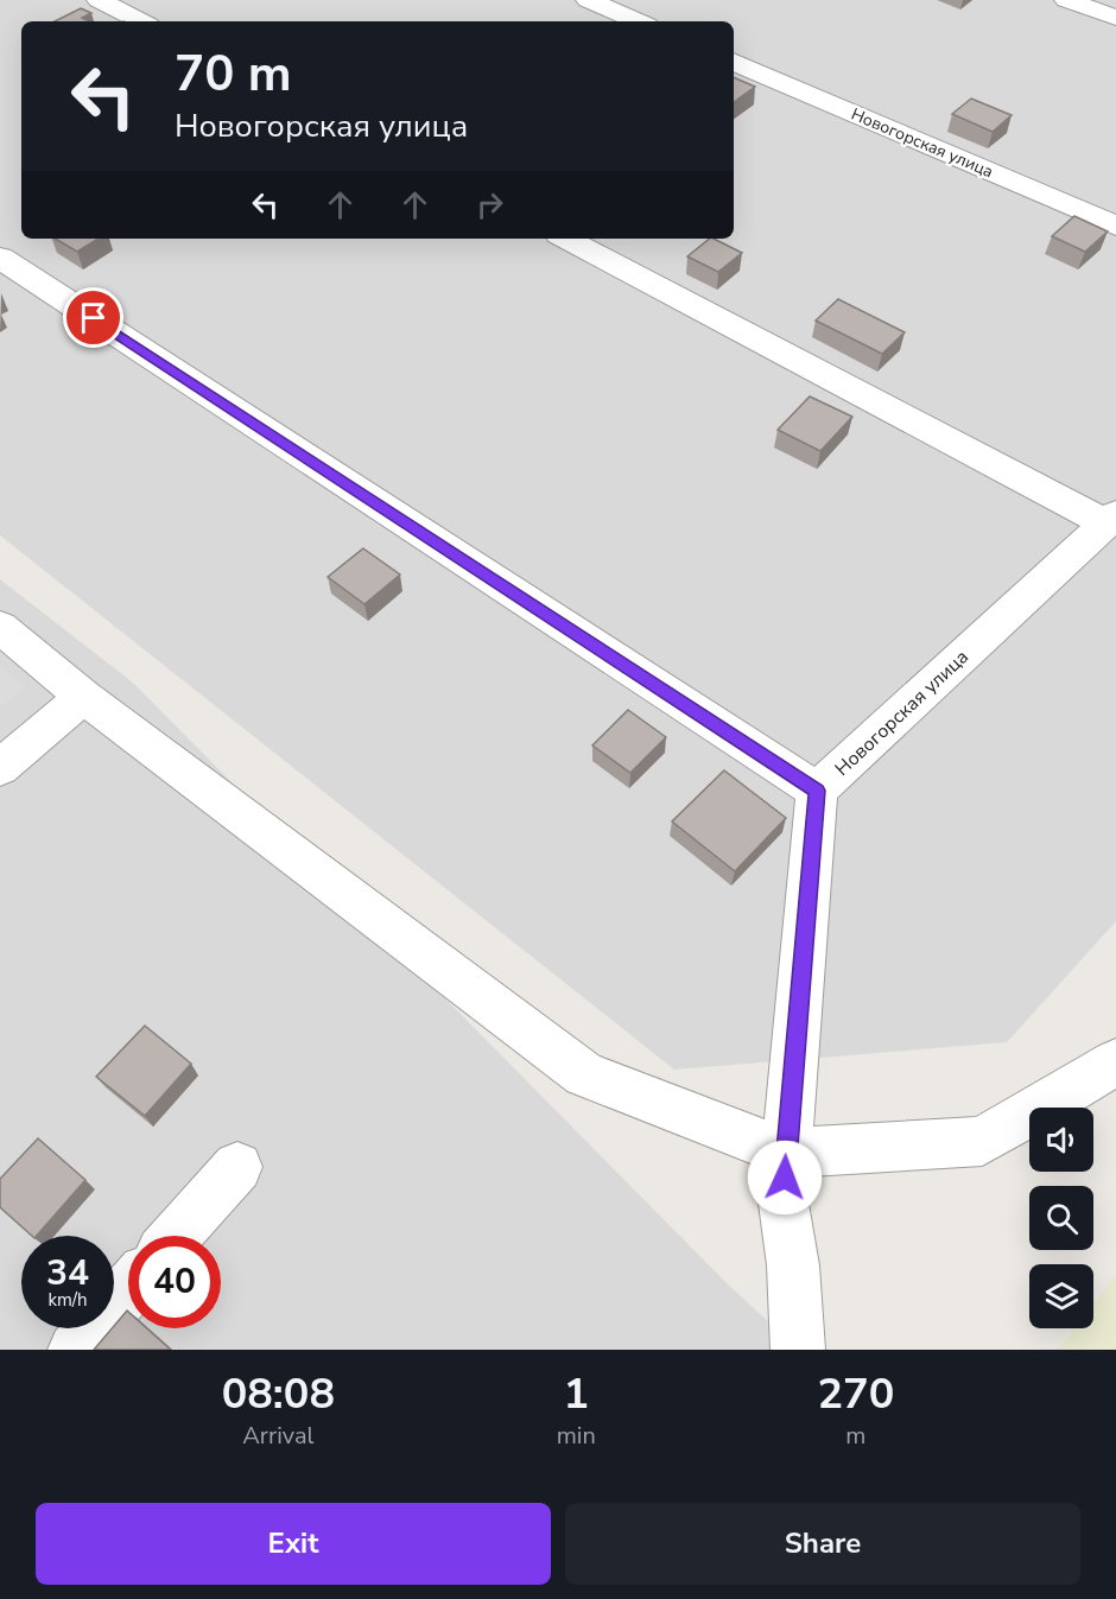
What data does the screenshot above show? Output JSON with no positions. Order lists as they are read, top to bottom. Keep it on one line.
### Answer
{"streets":{"street":["Новогорская улица"]},"page":{"turn":["70 m","Новогорская улица"],"speed":"34 km/h","limit":"40","eta":["08:08","Arrival","1","min","270","m"],"buttons":["Exit","Share"]}}
